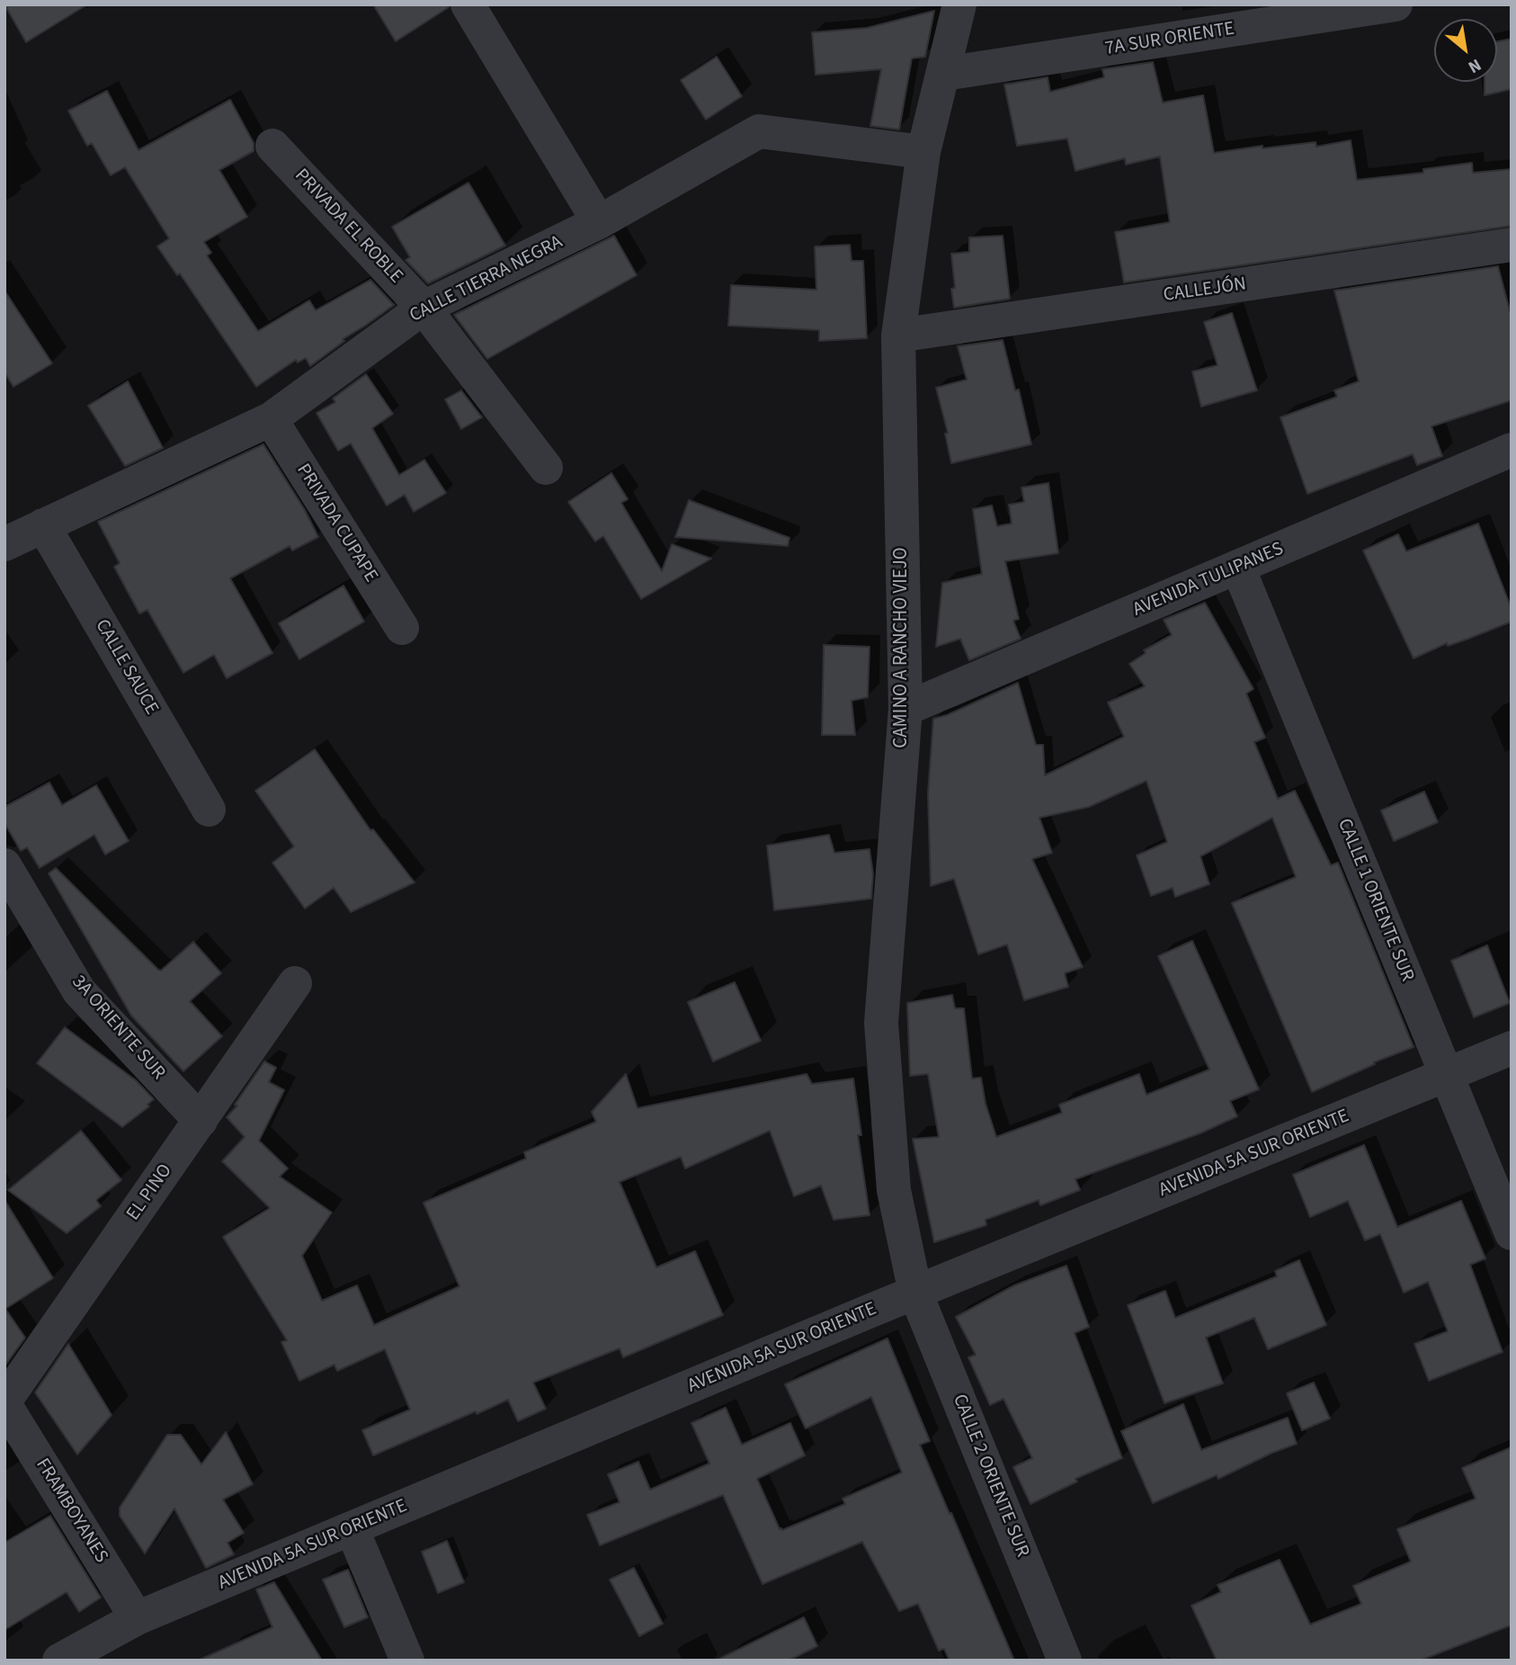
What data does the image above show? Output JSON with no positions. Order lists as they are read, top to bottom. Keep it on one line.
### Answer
{"streets":{"street":["7A SUR ORIENTE","PRIVADA EL ROBLE","CALLE TIERRA NEGRA","CALLEJÓN","PRIVADA CUPAPE","AVENIDA TULIPANES","CAMINO A RANCHO VIEJO","CALLE SAUCE","CALLE 1 ORIENTE SUR","3A ORIENTE SUR","AVENIDA 5A SUR ORIENTE","EL PINO","CALLE 2 ORIENTE SUR","FRAMBOYANES"]},"crossings":[["7A SUR ORIENTE","CAMINO A RANCHO VIEJO"],["PRIVADA EL ROBLE","CALLE TIERRA NEGRA"],["CALLE TIERRA NEGRA","PRIVADA CUPAPE"],["CALLE TIERRA NEGRA","CAMINO A RANCHO VIEJO"],["CALLE TIERRA NEGRA","CALLE SAUCE"],["CALLEJÓN","CAMINO A RANCHO VIEJO"],["AVENIDA TULIPANES","CAMINO A RANCHO VIEJO"],["AVENIDA TULIPANES","CALLE 1 ORIENTE SUR"],["CAMINO A RANCHO VIEJO","AVENIDA 5A SUR ORIENTE"],["CAMINO A RANCHO VIEJO","CALLE 2 ORIENTE SUR"],["CALLE 1 ORIENTE SUR","AVENIDA 5A SUR ORIENTE"],["3A ORIENTE SUR","EL PINO"],["AVENIDA 5A SUR ORIENTE","CALLE 2 ORIENTE SUR"],["AVENIDA 5A SUR ORIENTE","FRAMBOYANES"],["EL PINO","FRAMBOYANES"]],"north":"bottom right"}
